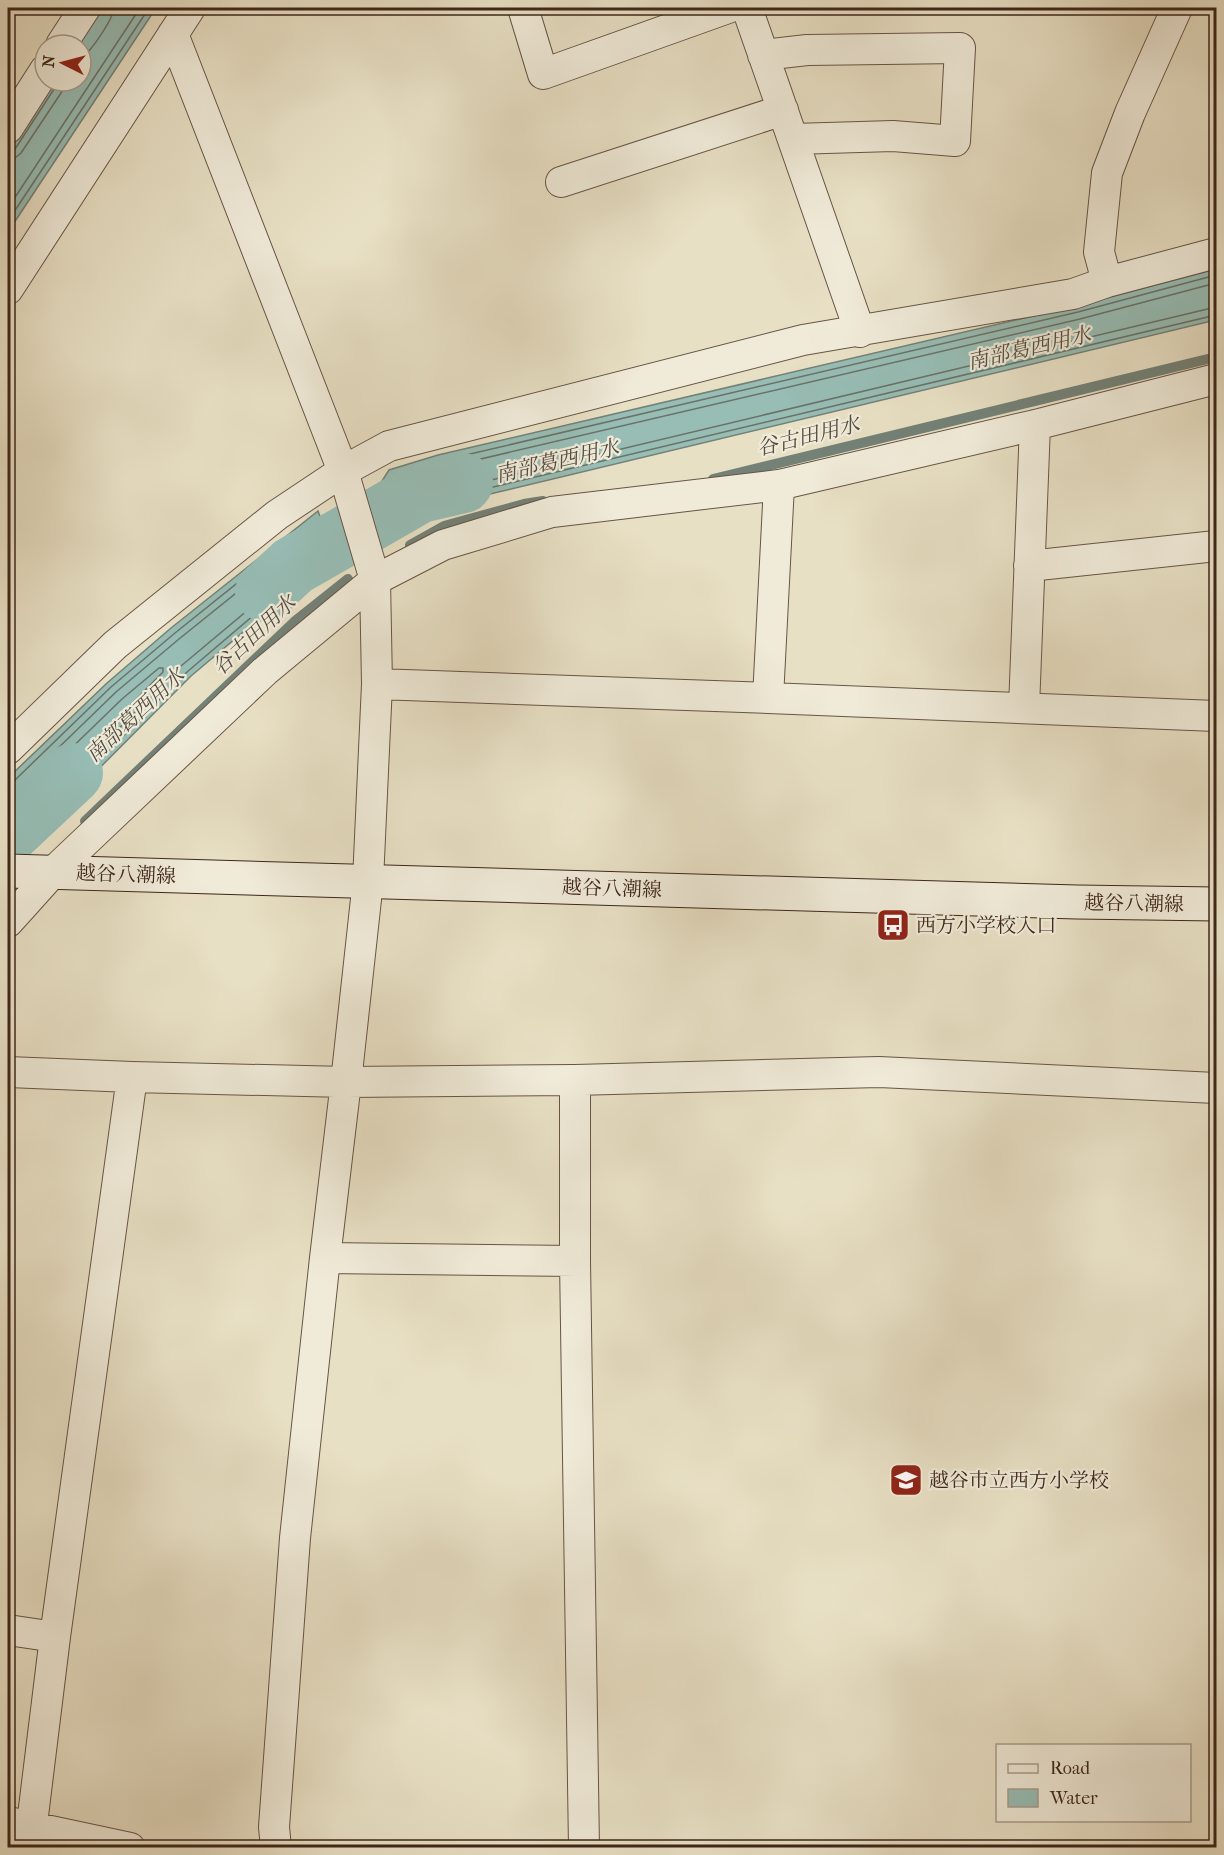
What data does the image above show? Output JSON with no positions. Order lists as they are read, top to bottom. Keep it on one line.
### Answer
{"streets":{"main road":["越谷八潮線"]},"water":["南部葛西用水","谷古田用水"],"places":{"bus stop":["西方小学校入口"],"school or university":["越谷市立西方小学校"]},"legend":["Road","Water"],"north":"left"}
